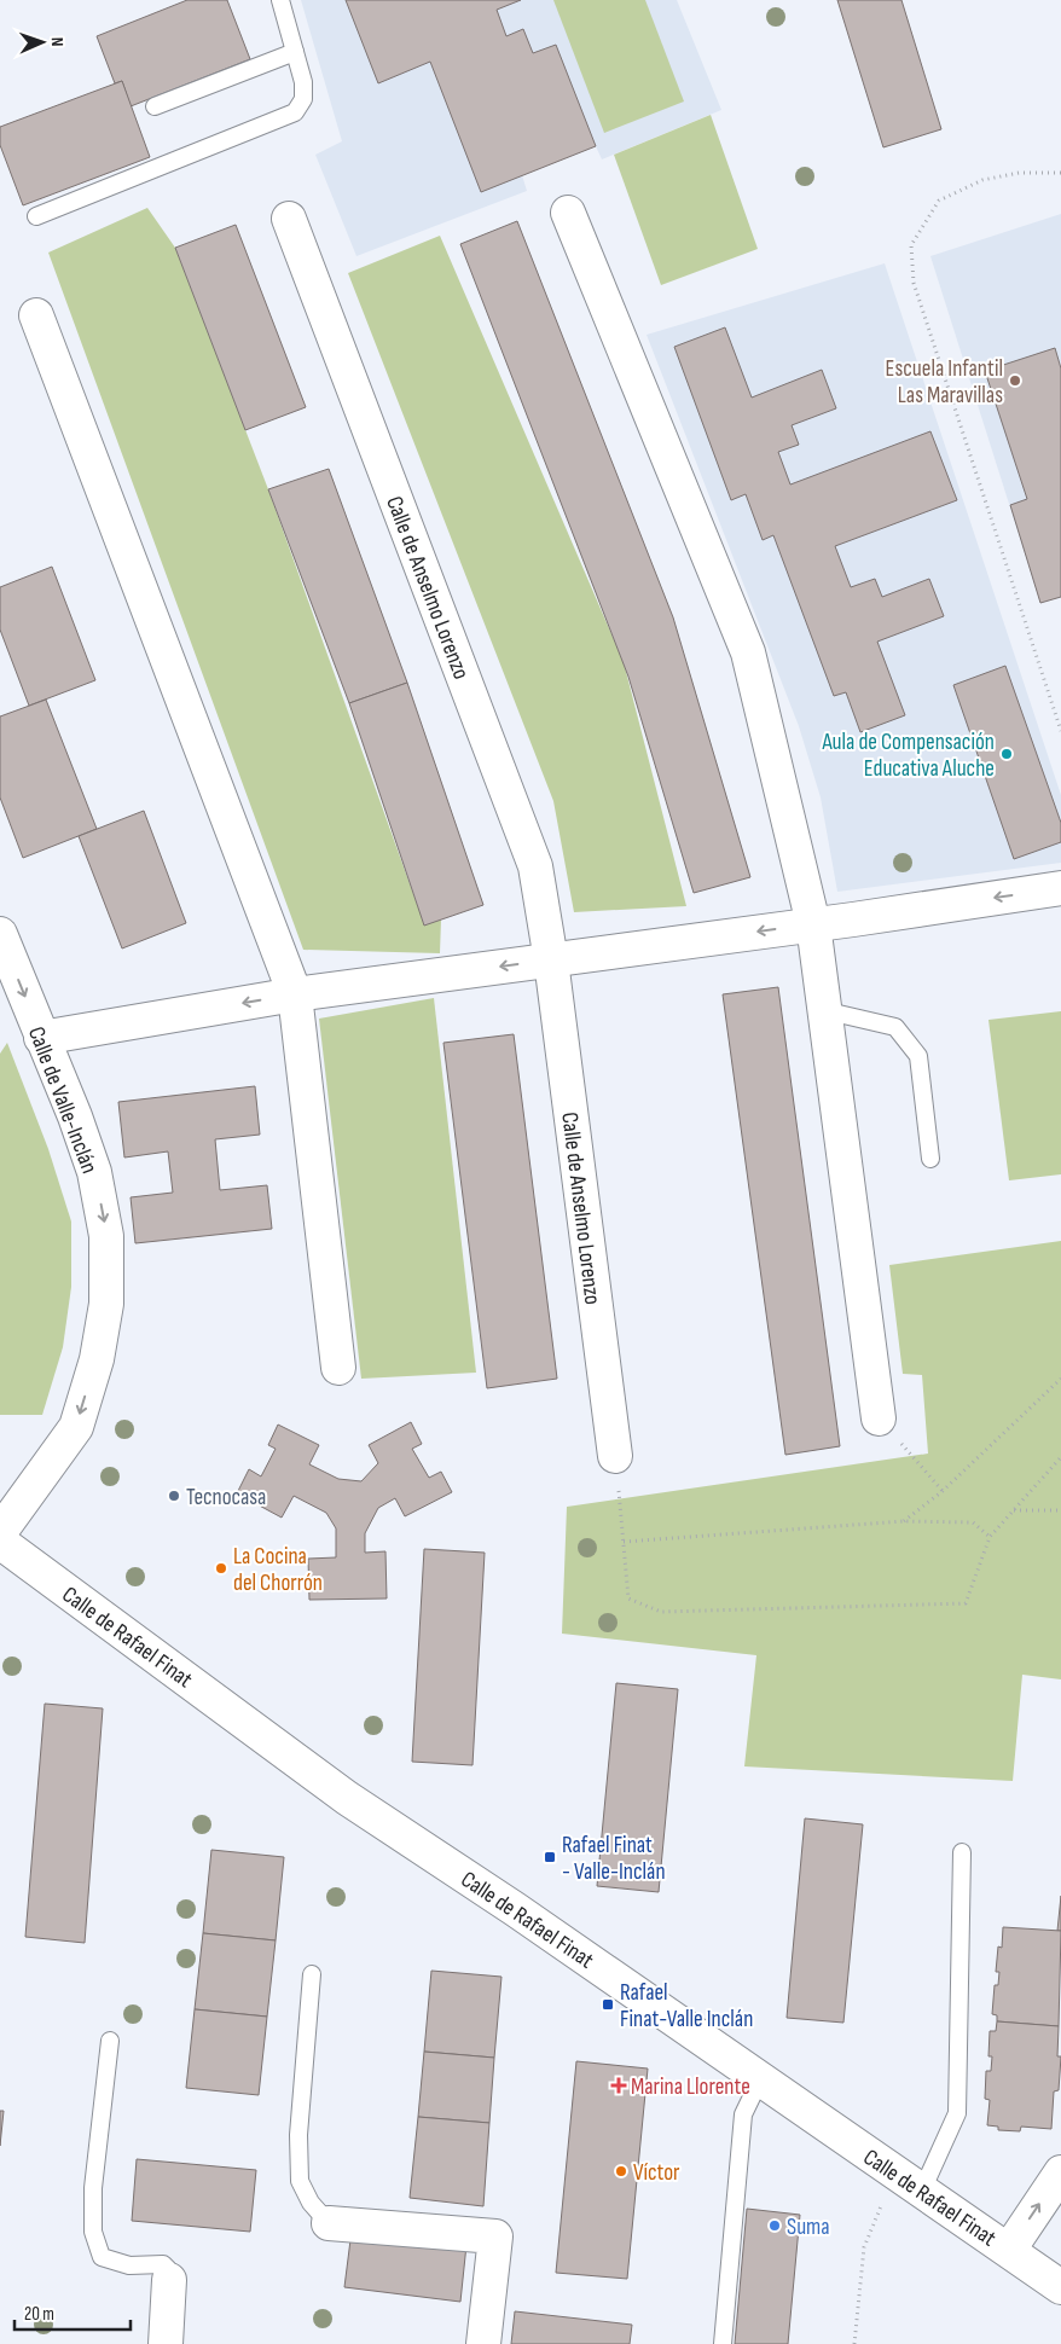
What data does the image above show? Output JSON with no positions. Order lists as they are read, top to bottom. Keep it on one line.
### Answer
{"streets":{"street":["Calle de Anselmo Lorenzo","Calle de Valle-Inclán","Calle de Rafael Finat"]},"places":{"other":["Escuela Infantil Las Maravillas","Aula de Compensación Educativa Aluche","Tecnocasa","La Cocina del Chorrón","Víctor","Suma"],"transit":["Rafael Finat - Valle-Inclán","Rafael Finat-Valle Inclán"],"health":["Marina Llorente"]},"scale_bar":"20 m","north":"right"}
